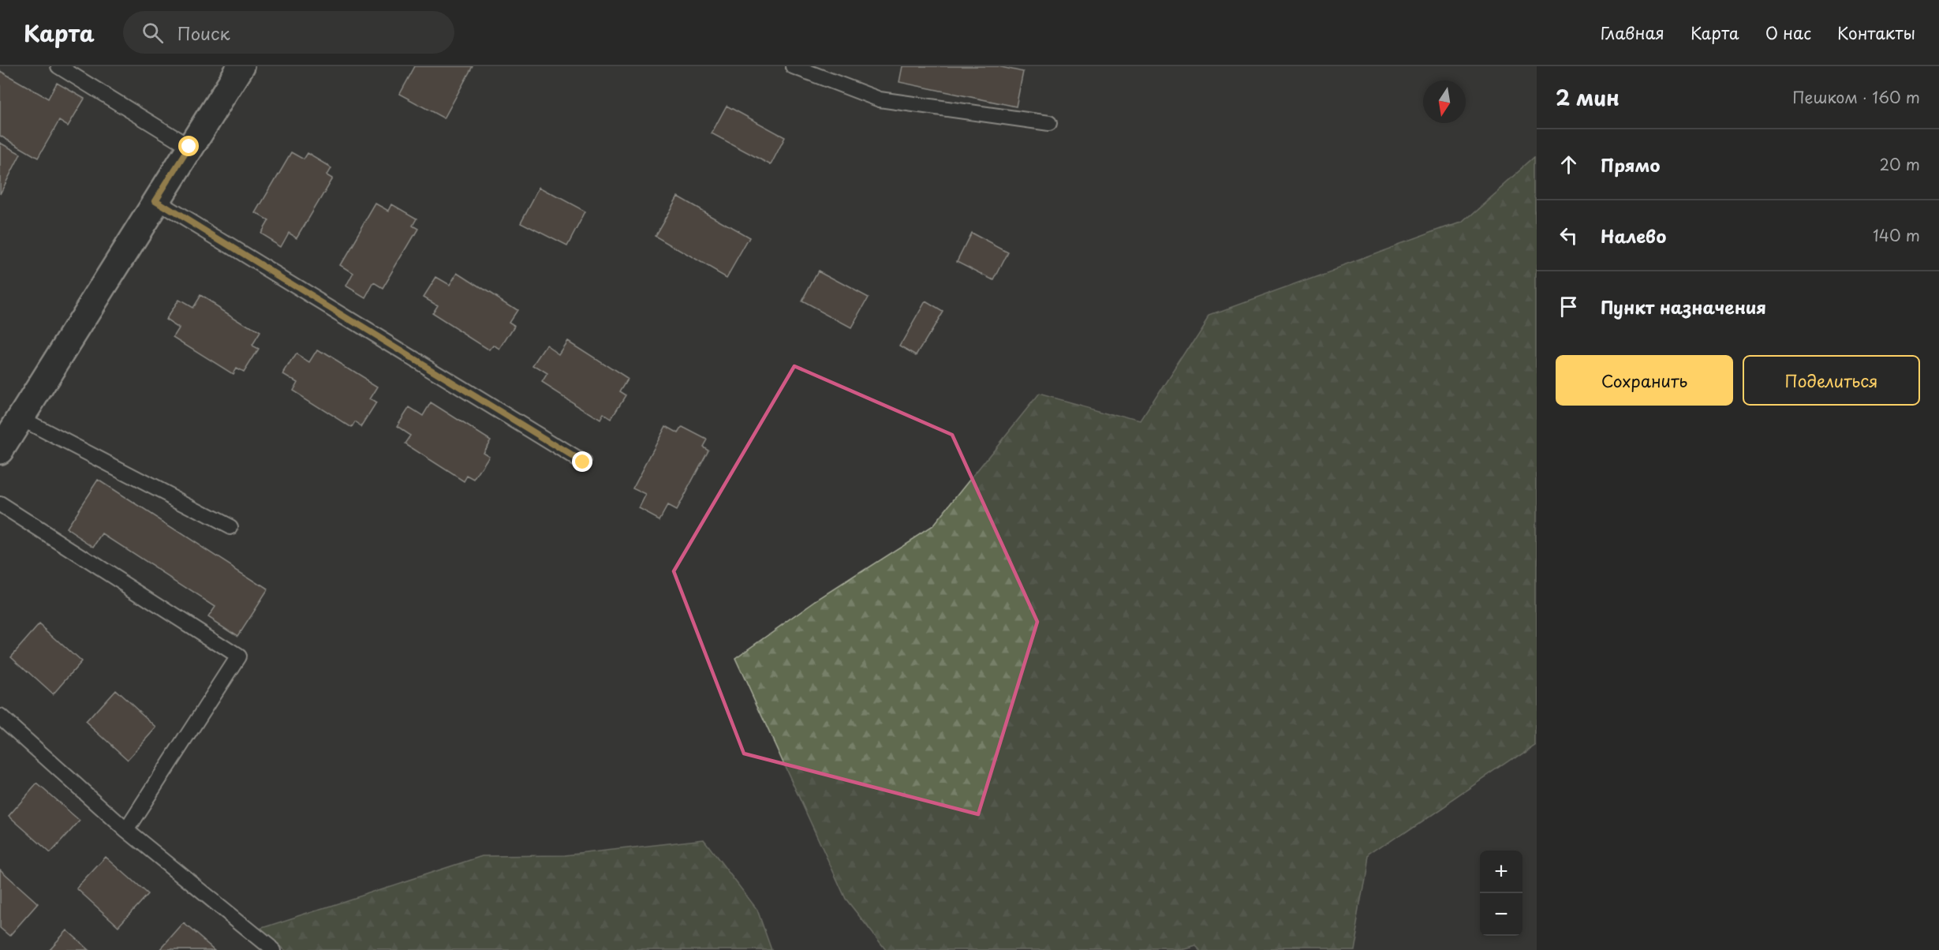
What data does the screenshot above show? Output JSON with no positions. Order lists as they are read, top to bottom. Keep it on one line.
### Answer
{"north":"bottom","page":{"header":"Карта","search":"Поиск","nav":["Главная","Карта","О нас","Контакты"],"heading":["2 мин","Пешком · 160 m"],"list":[["Прямо","20 m"],["Налево","140 m"],"Пункт назначения"],"buttons":["Сохранить","Поделиться"],"map_buttons":["+","−"]}}
